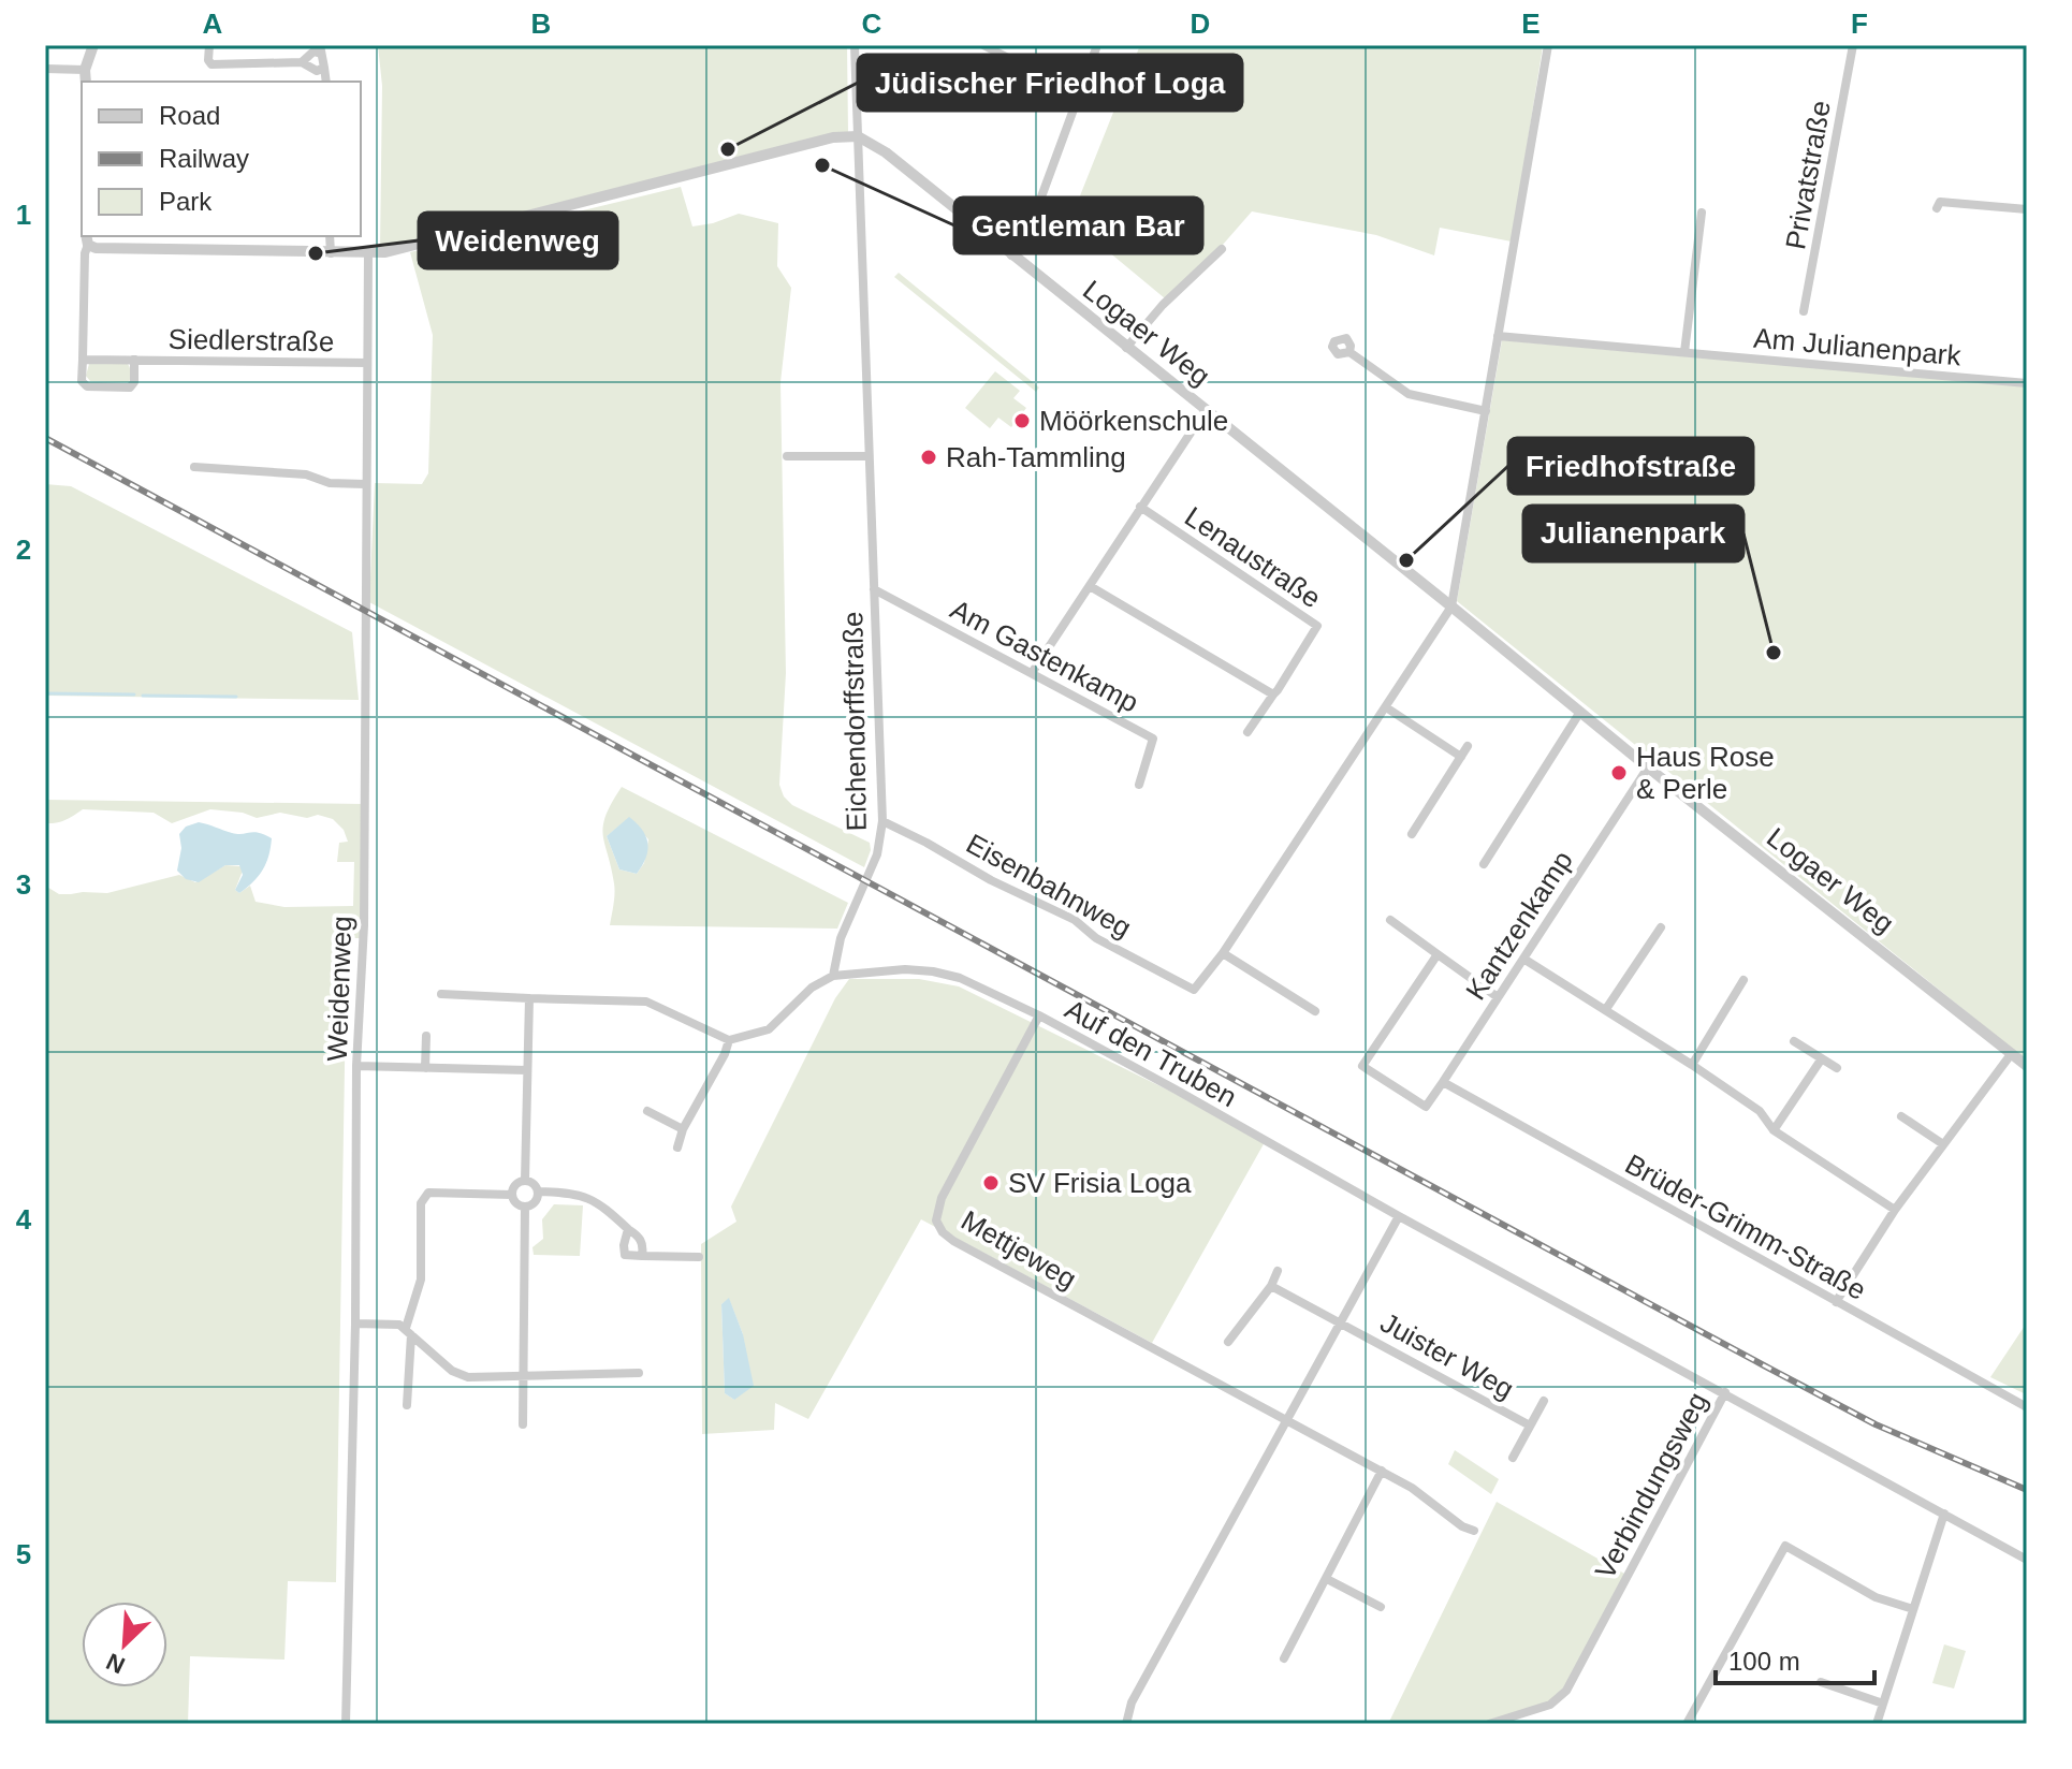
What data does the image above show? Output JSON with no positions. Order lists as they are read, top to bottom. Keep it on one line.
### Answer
{"streets":{"street":["Privatstraße","Logaer Weg","Siedlerstraße","Am Julianenpark","Lenaustraße","Am Gastenkamp","Eichendorffstraße","Eisenbahnweg","Kantzenkamp","Weidenweg","Auf den Truben","Brüder-Grimm-Straße","Mettjeweg","Juister Weg","Verbindungsweg"]},"crossings":[["Logaer Weg","Eichendorffstraße"],["Logaer Weg","Kantzenkamp"],["Siedlerstraße","Weidenweg"],["Am Gastenkamp","Eichendorffstraße"],["Eichendorffstraße","Eisenbahnweg"],["Eichendorffstraße","Auf den Truben"],["Kantzenkamp","Brüder-Grimm-Straße"],["Auf den Truben","Mettjeweg"],["Auf den Truben","Verbindungsweg"]],"places":["Jüdischer Friedhof Loga","Gentleman Bar","Weidenweg","Möörkenschule","Rah-Tammling","Friedhofstraße","Julianenpark","Haus Rose & Perle","SV Frisia Loga"],"legend":["Road","Railway","Park"],"scale_bar":"100 m","north":"bottom left","grid":{"columns":["A","B","C","D","E","F"],"rows":["1","2","3","4","5"]}}
